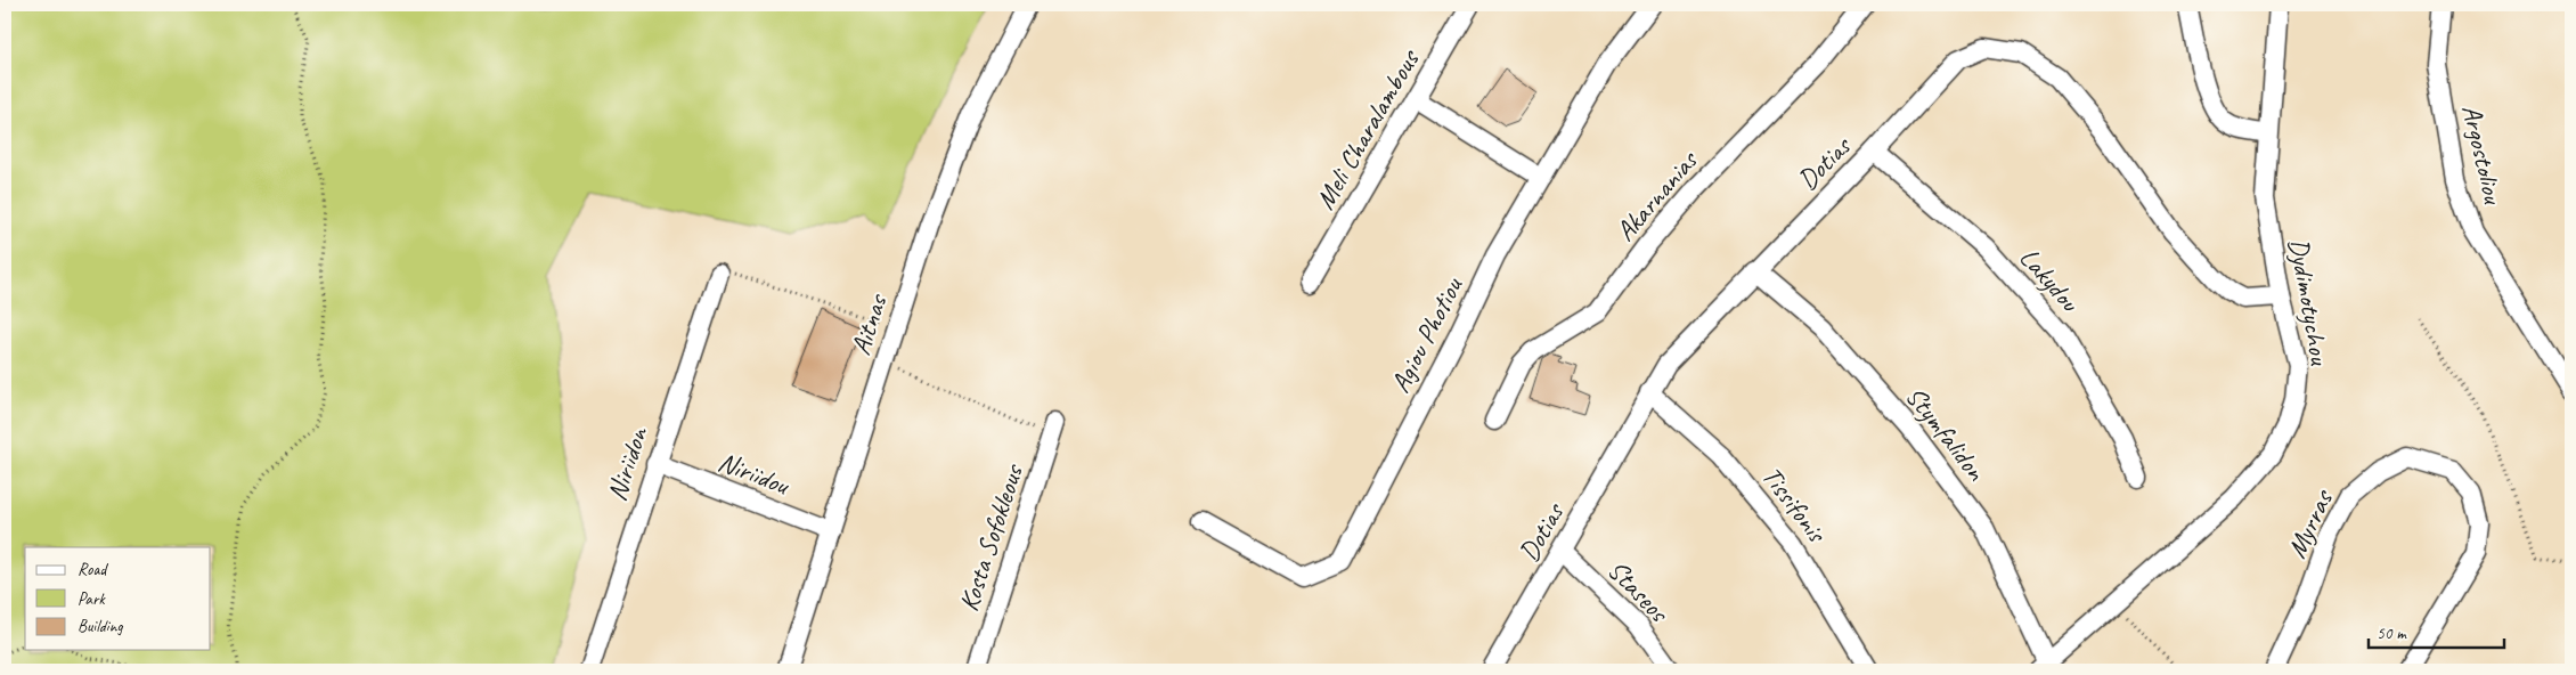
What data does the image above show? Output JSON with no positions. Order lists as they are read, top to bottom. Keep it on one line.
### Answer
{"streets":{"street":["Meli Charalambous","Argostoliou","Dotias","Akarnanias","Lakydou","Dydimotychou","Aitnas","Agiou Photiou","Stymfalidon","Niriidon","Niriidou","Tissifonis","Myrras","Kosta Sofokleous","Staseos"]},"crossings":[["Dotias","Lakydou"],["Dotias","Dydimotychou"],["Dotias","Stymfalidon"],["Dotias","Tissifonis"],["Dotias","Staseos"],["Dydimotychou","Stymfalidon"],["Aitnas","Niriidou"],["Niriidon","Niriidou"]],"legend":["Road","Park","Building"],"scale_bar":"50 m"}
